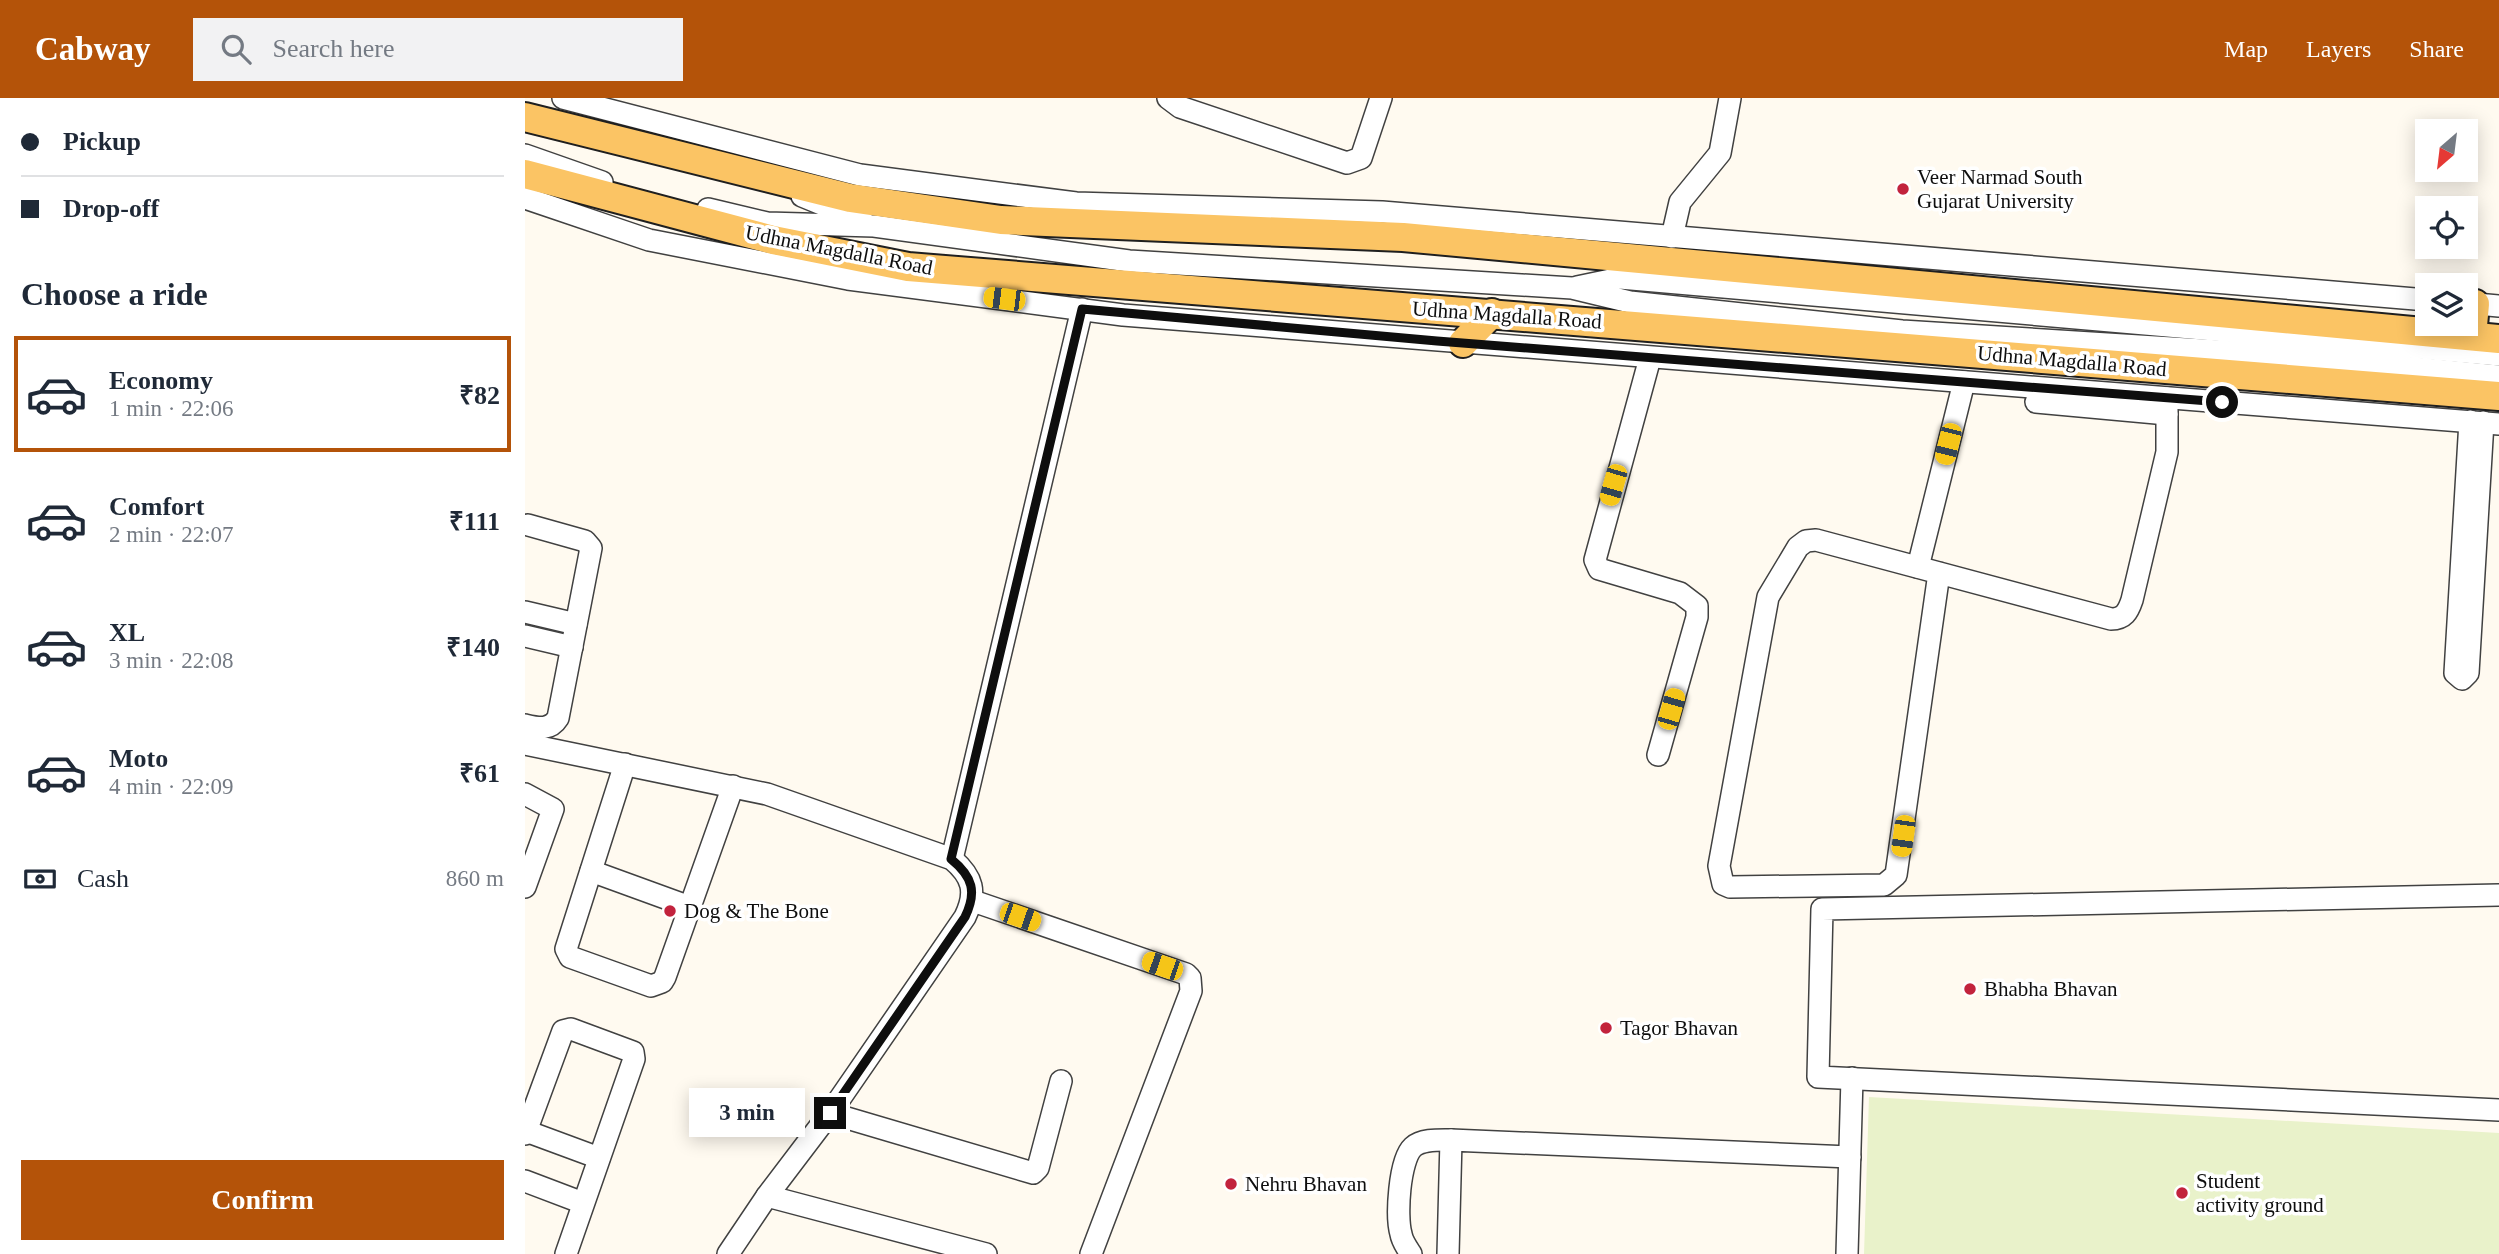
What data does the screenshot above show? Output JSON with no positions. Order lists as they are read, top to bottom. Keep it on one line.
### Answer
{"streets":{"main road":["Udhna Magdalla Road"]},"places":["Veer Narmad South Gujarat University","Dog & The Bone","Bhabha Bhavan","Tagor Bhavan","Nehru Bhavan","Student activity ground"],"north":"bottom left","page":{"header":"Cabway","search":"Search here","nav":["Map","Layers","Share"],"banner":["Pickup","Drop-off"],"heading":"Choose a ride","list":[{"name":"Economy","note":"1 min · 22:06","value":"₹82"},{"name":"Comfort","note":"2 min · 22:07","value":"₹111"},{"name":"XL","note":"3 min · 22:08","value":"₹140"},{"name":"Moto","note":"4 min · 22:09","value":"₹61"}],"pay":["Cash","860 m"],"bubble":"3 min","buttons":"Confirm"}}
